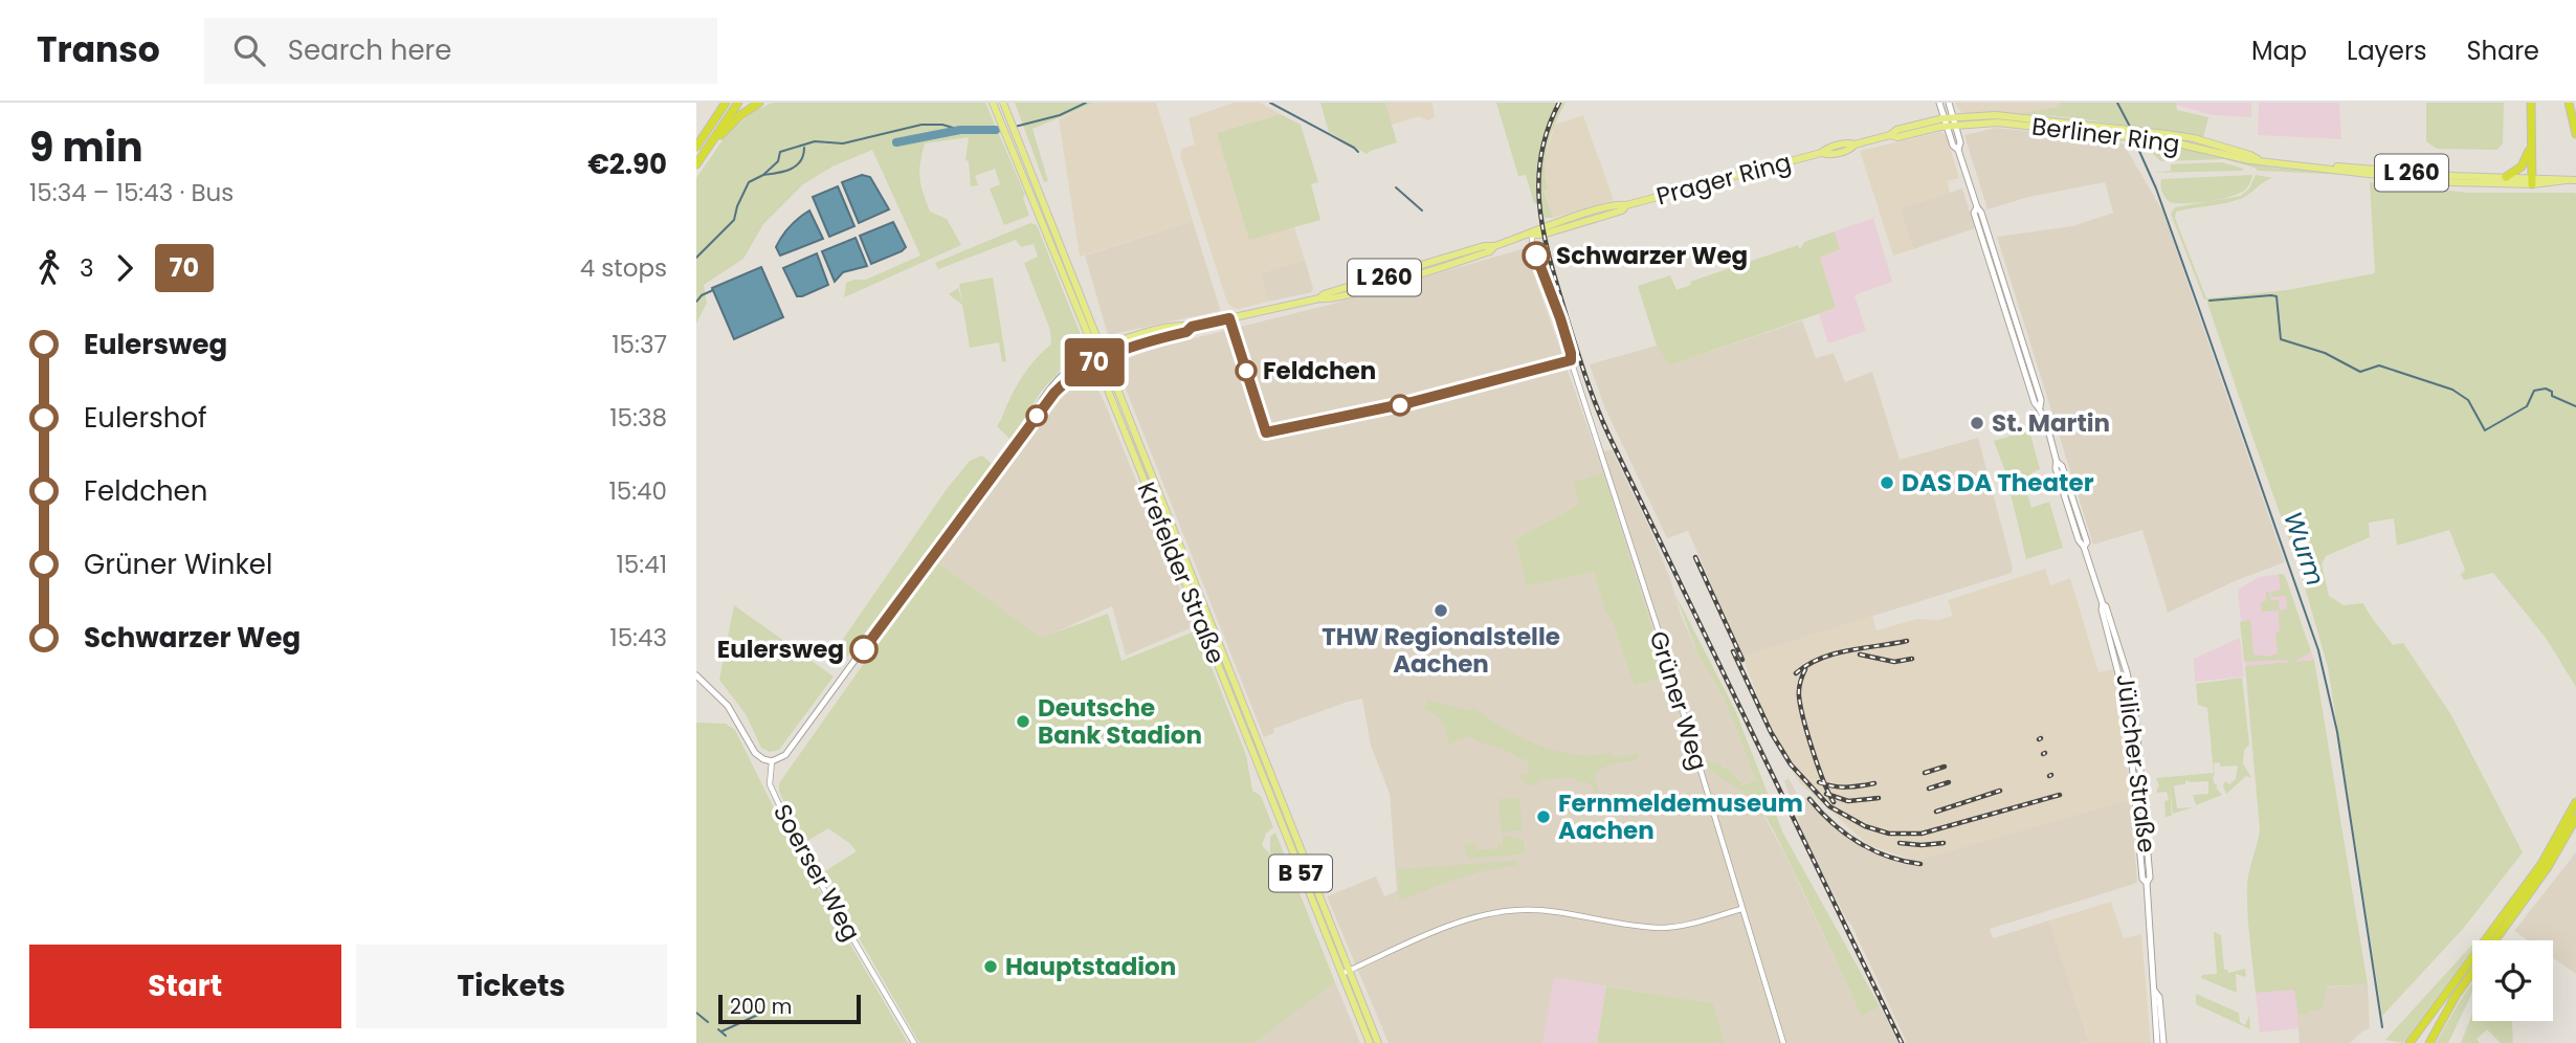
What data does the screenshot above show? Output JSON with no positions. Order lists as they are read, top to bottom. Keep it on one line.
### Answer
{"streets":{"main road":["Berliner Ring","L 260","Prager Ring","Krefelder Straße","Jülicher Straße","B 57"],"street":["Grüner Weg","Soerser Weg"]},"crossings":[["Berliner Ring","Prager Ring"],["Berliner Ring","Jülicher Straße"],["Prager Ring","Krefelder Straße"],["Prager Ring","Grüner Weg"],["Prager Ring","Jülicher Straße"]],"water":["Wurm"],"places":["Schwarzer Weg","Feldchen","St. Martin","DAS DA Theater","THW Regionalstelle Aachen","Eulersweg","Deutsche Bank Stadion","Fernmeldemuseum Aachen","Hauptstadion"],"lines":["bus line 70"],"scale_bar":"200 m","page":{"header":"Transo","search":"Search here","nav":["Map","Layers","Share"],"heading":["9 min","15:34 – 15:43 · Bus","€2.90"],"on_map":"70","legs":["3","70","4 stops"],"list":[{"name":"Eulersweg","value":"15:37"},{"name":"Eulershof","value":"15:38"},{"name":"Feldchen","value":"15:40"},{"name":"Grüner Winkel","value":"15:41"},{"name":"Schwarzer Weg","value":"15:43"}],"buttons":["Start","Tickets"],"scale":"200 m"}}
